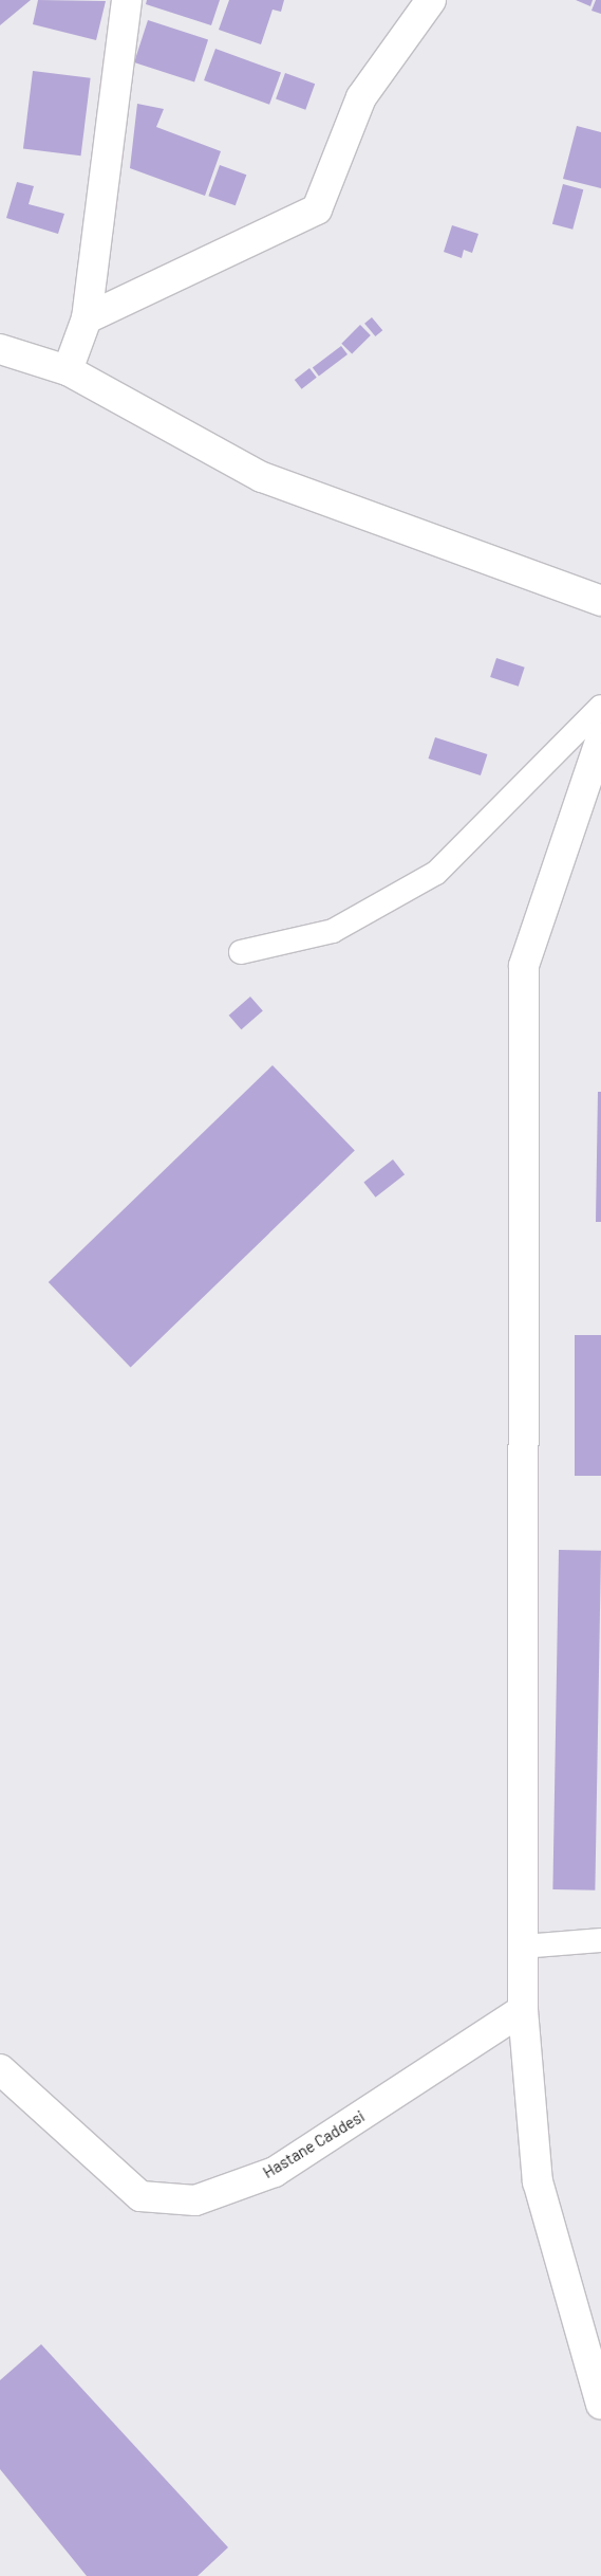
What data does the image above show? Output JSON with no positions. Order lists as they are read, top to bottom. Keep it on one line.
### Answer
{"streets":{"street":["Hastane Caddesi"]}}
